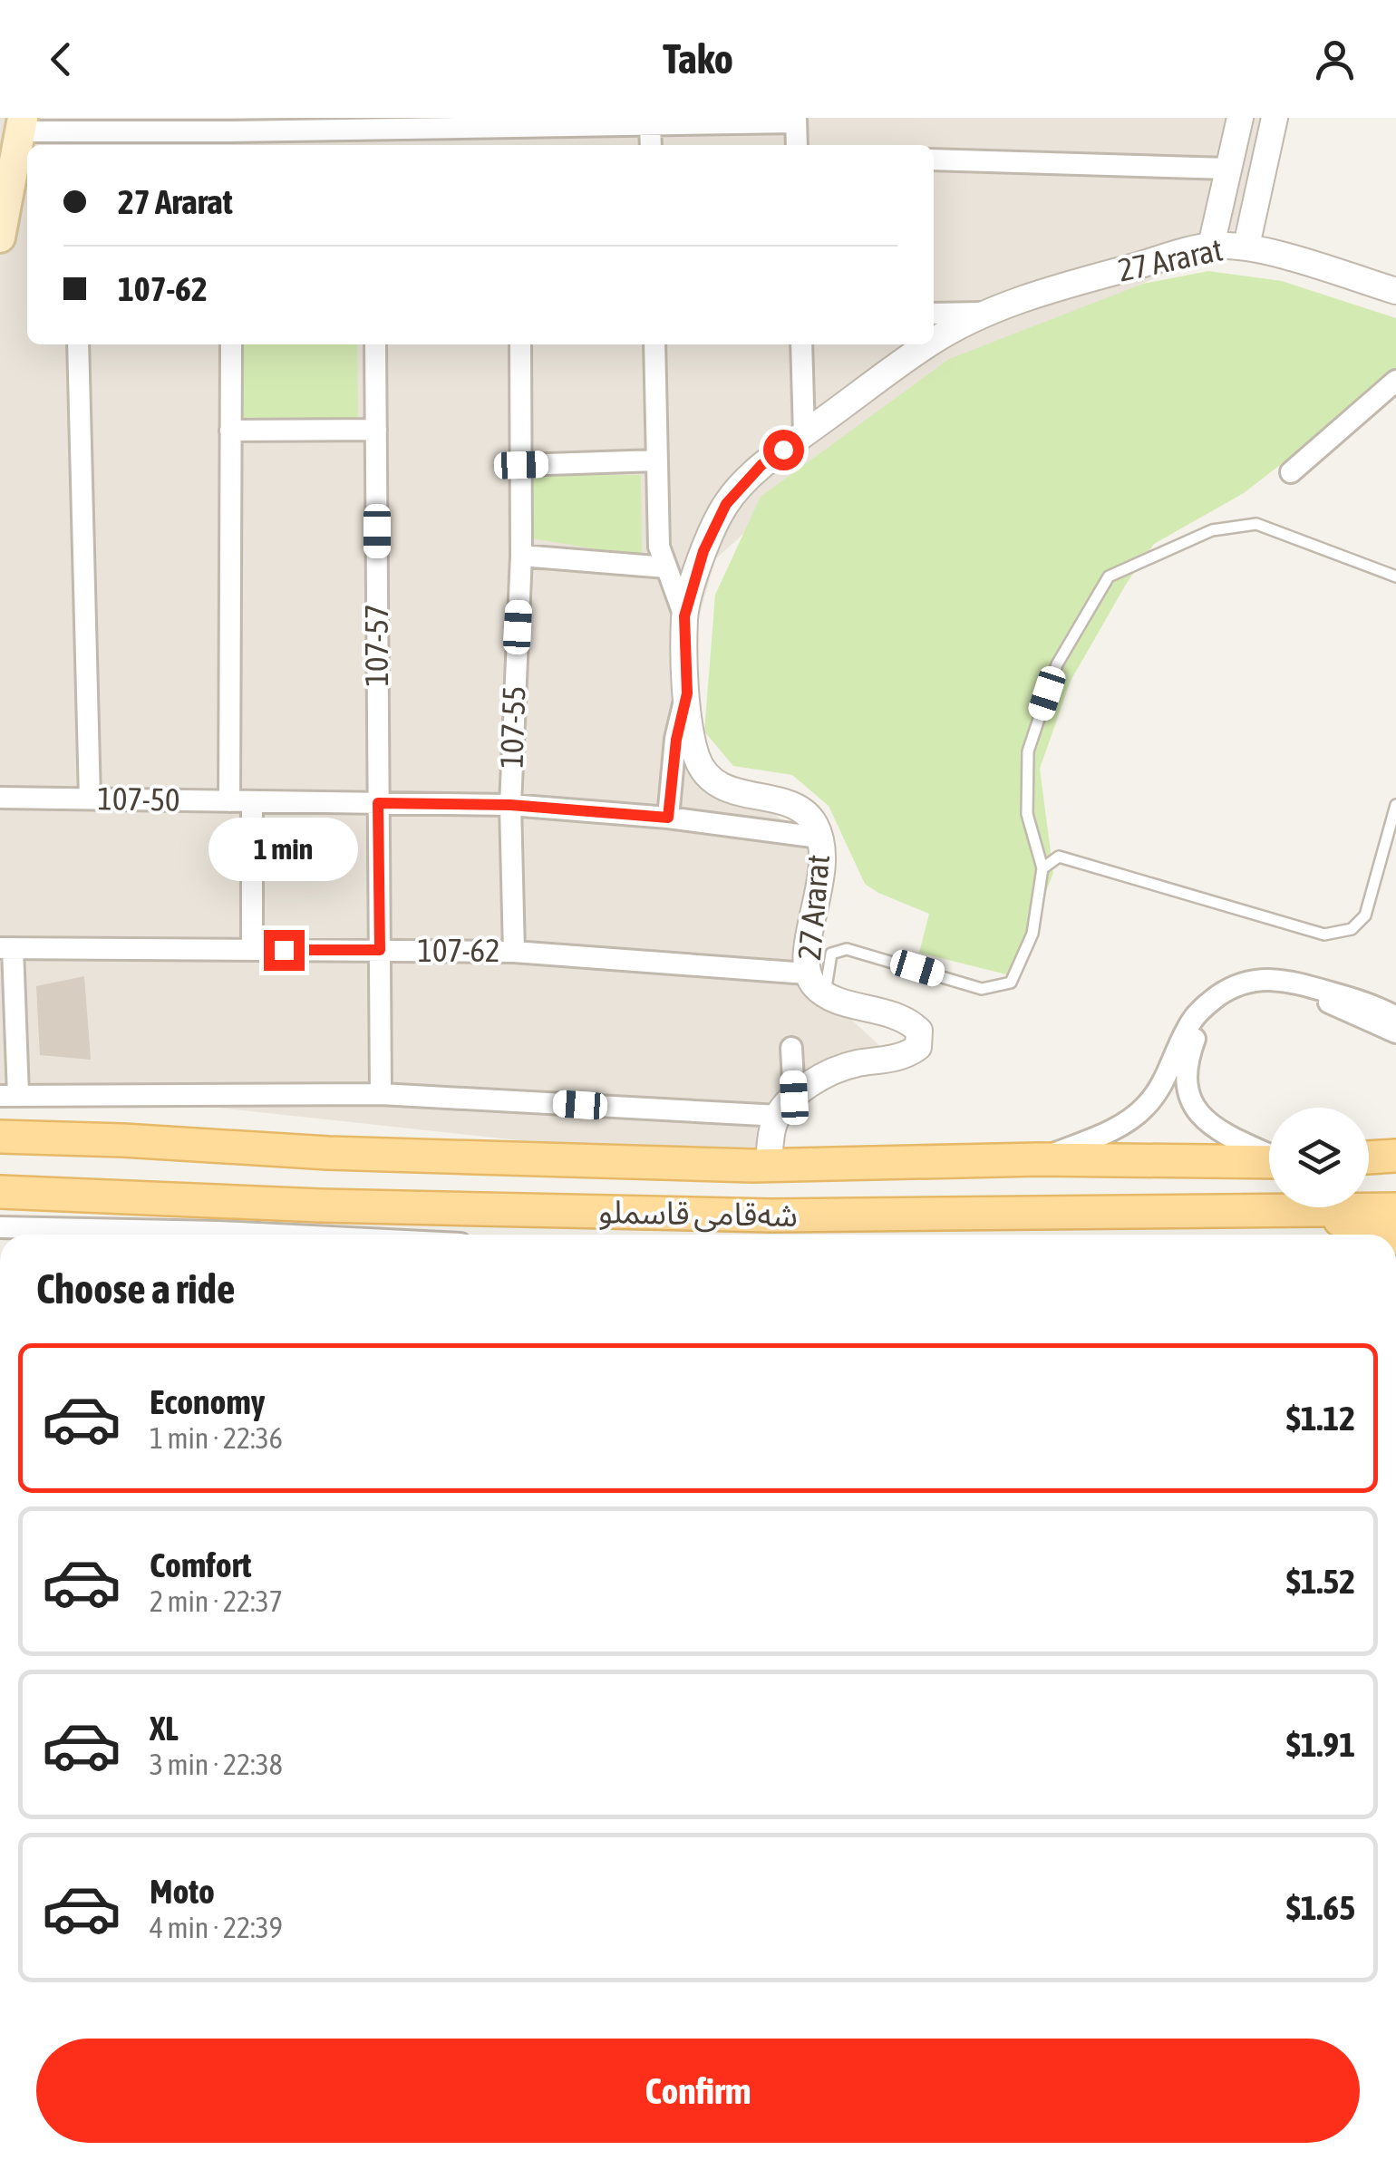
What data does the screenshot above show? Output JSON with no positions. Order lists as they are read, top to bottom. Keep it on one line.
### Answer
{"streets":{"main road":["شەقامی قاسملو"],"street":["27 Ararat","107-57","107-55","107-50","107-62"]},"crossings":[["27 Ararat","107-50"],["27 Ararat","107-62"],["107-57","107-50"],["107-57","107-62"],["107-55","107-50"],["107-55","107-62"]],"page":{"header":"Tako","banner":["27 Ararat","107-62"],"bubble":"1 min","heading":"Choose a ride","list":[{"name":"Economy","note":"1 min · 22:36","value":"$1.12"},{"name":"Comfort","note":"2 min · 22:37","value":"$1.52"},{"name":"XL","note":"3 min · 22:38","value":"$1.91"},{"name":"Moto","note":"4 min · 22:39","value":"$1.65"}],"buttons":"Confirm"}}
